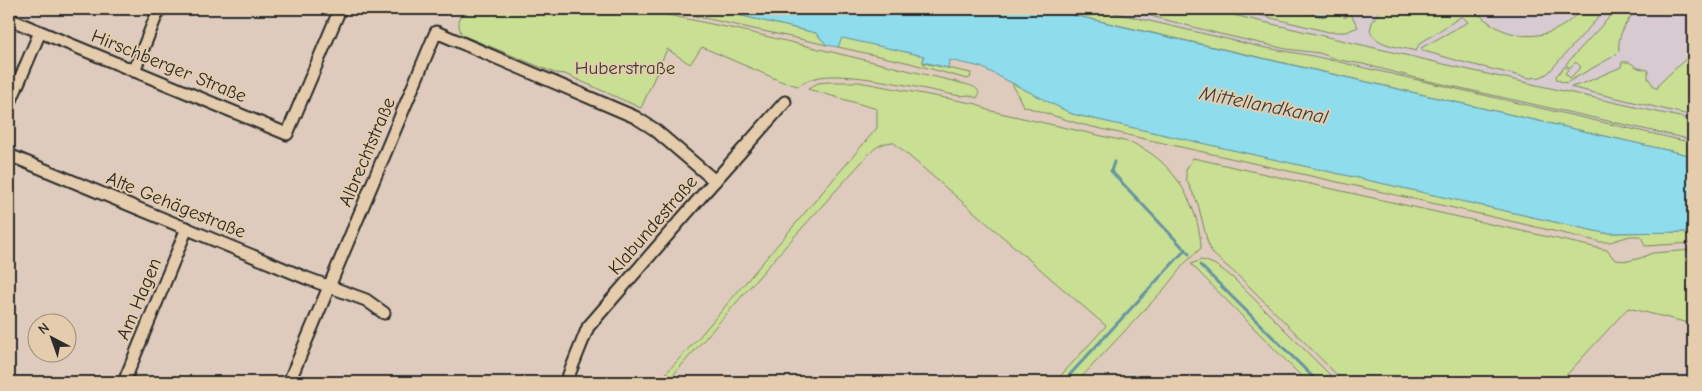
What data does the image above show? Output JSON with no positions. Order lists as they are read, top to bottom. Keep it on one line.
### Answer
{"streets":{"street":["Hirschberger Straße","Albrechtstraße","Alte Gehägestraße","Klabundestraße","Am Hagen"]},"crossings":[["Albrechtstraße","Alte Gehägestraße"],["Albrechtstraße","Klabundestraße"],["Alte Gehägestraße","Am Hagen"]],"water":["Mittellandkanal"],"parks":["Huberstraße"],"north":"top left"}
